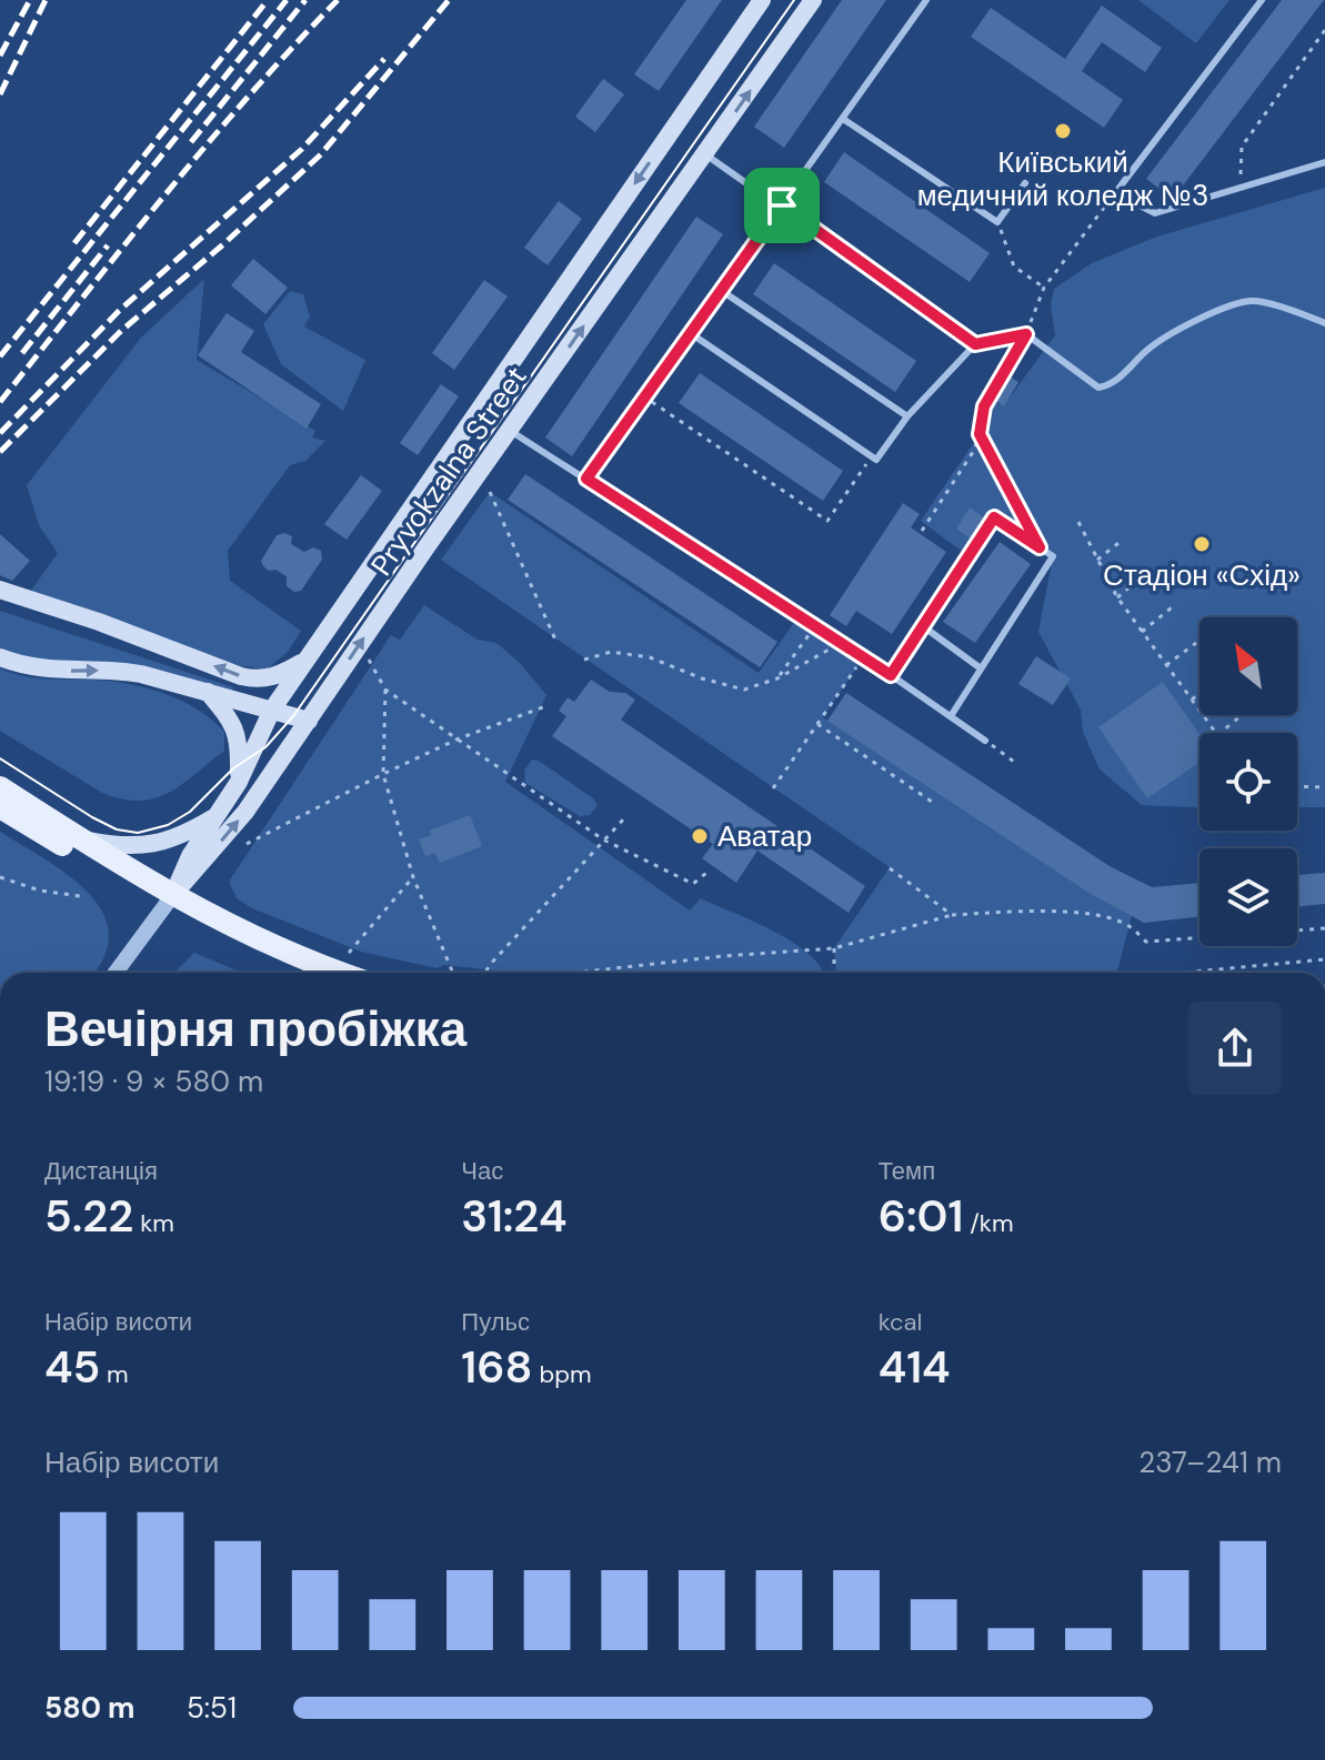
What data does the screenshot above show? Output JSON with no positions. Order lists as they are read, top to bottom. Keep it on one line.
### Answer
{"streets":{"main road":["Pryvokzalna Street"]},"places":["Київський медичний коледж №3","Стадіон «Схід»","Аватар"],"north":"top left","page":{"heading":["Вечірня пробіжка","19:19 · 9 × 580 m"],"stats":[["Дистанція","5.22 km"],["Час","31:24"],["Темп","6:01 /km"],["Набір висоти","45 m"],["Пульс","168 bpm"],["kcal","414"]],"chart":["Набір висоти","237–241 m"],"list":[{"name":"580 m","note":"5:51"}]}}
